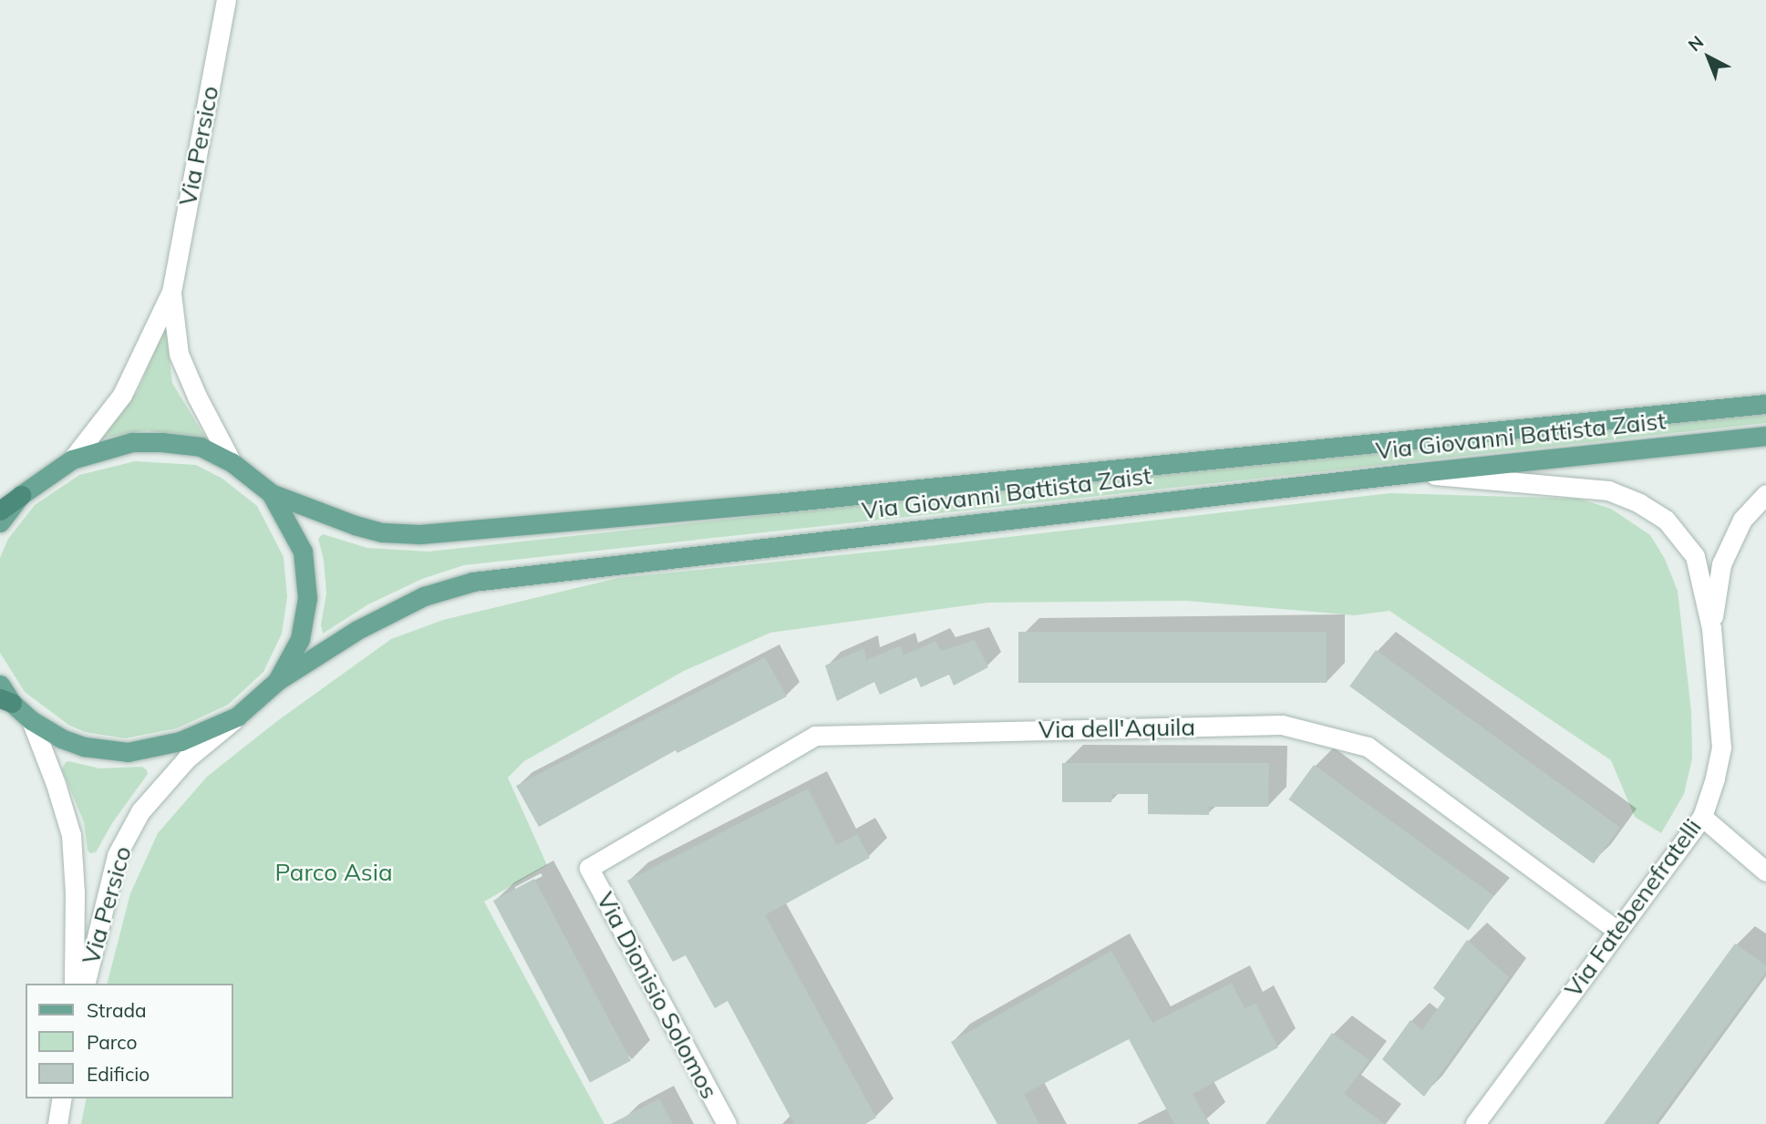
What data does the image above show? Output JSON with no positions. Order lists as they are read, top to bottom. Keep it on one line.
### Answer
{"streets":{"highway":["Via Giovanni Battista Zaist"],"street":["Via Persico","Via dell'Aquila","Via Fatebenefratelli","Via Dionisio Solomos"]},"crossings":[["Via Persico","Via Giovanni Battista Zaist"],["Via Giovanni Battista Zaist","Via Fatebenefratelli"],["Via dell'Aquila","Via Fatebenefratelli"],["Via dell'Aquila","Via Dionisio Solomos"]],"parks":["Parco Asia"],"legend":["Strada","Parco","Edificio"],"north":"top left"}
